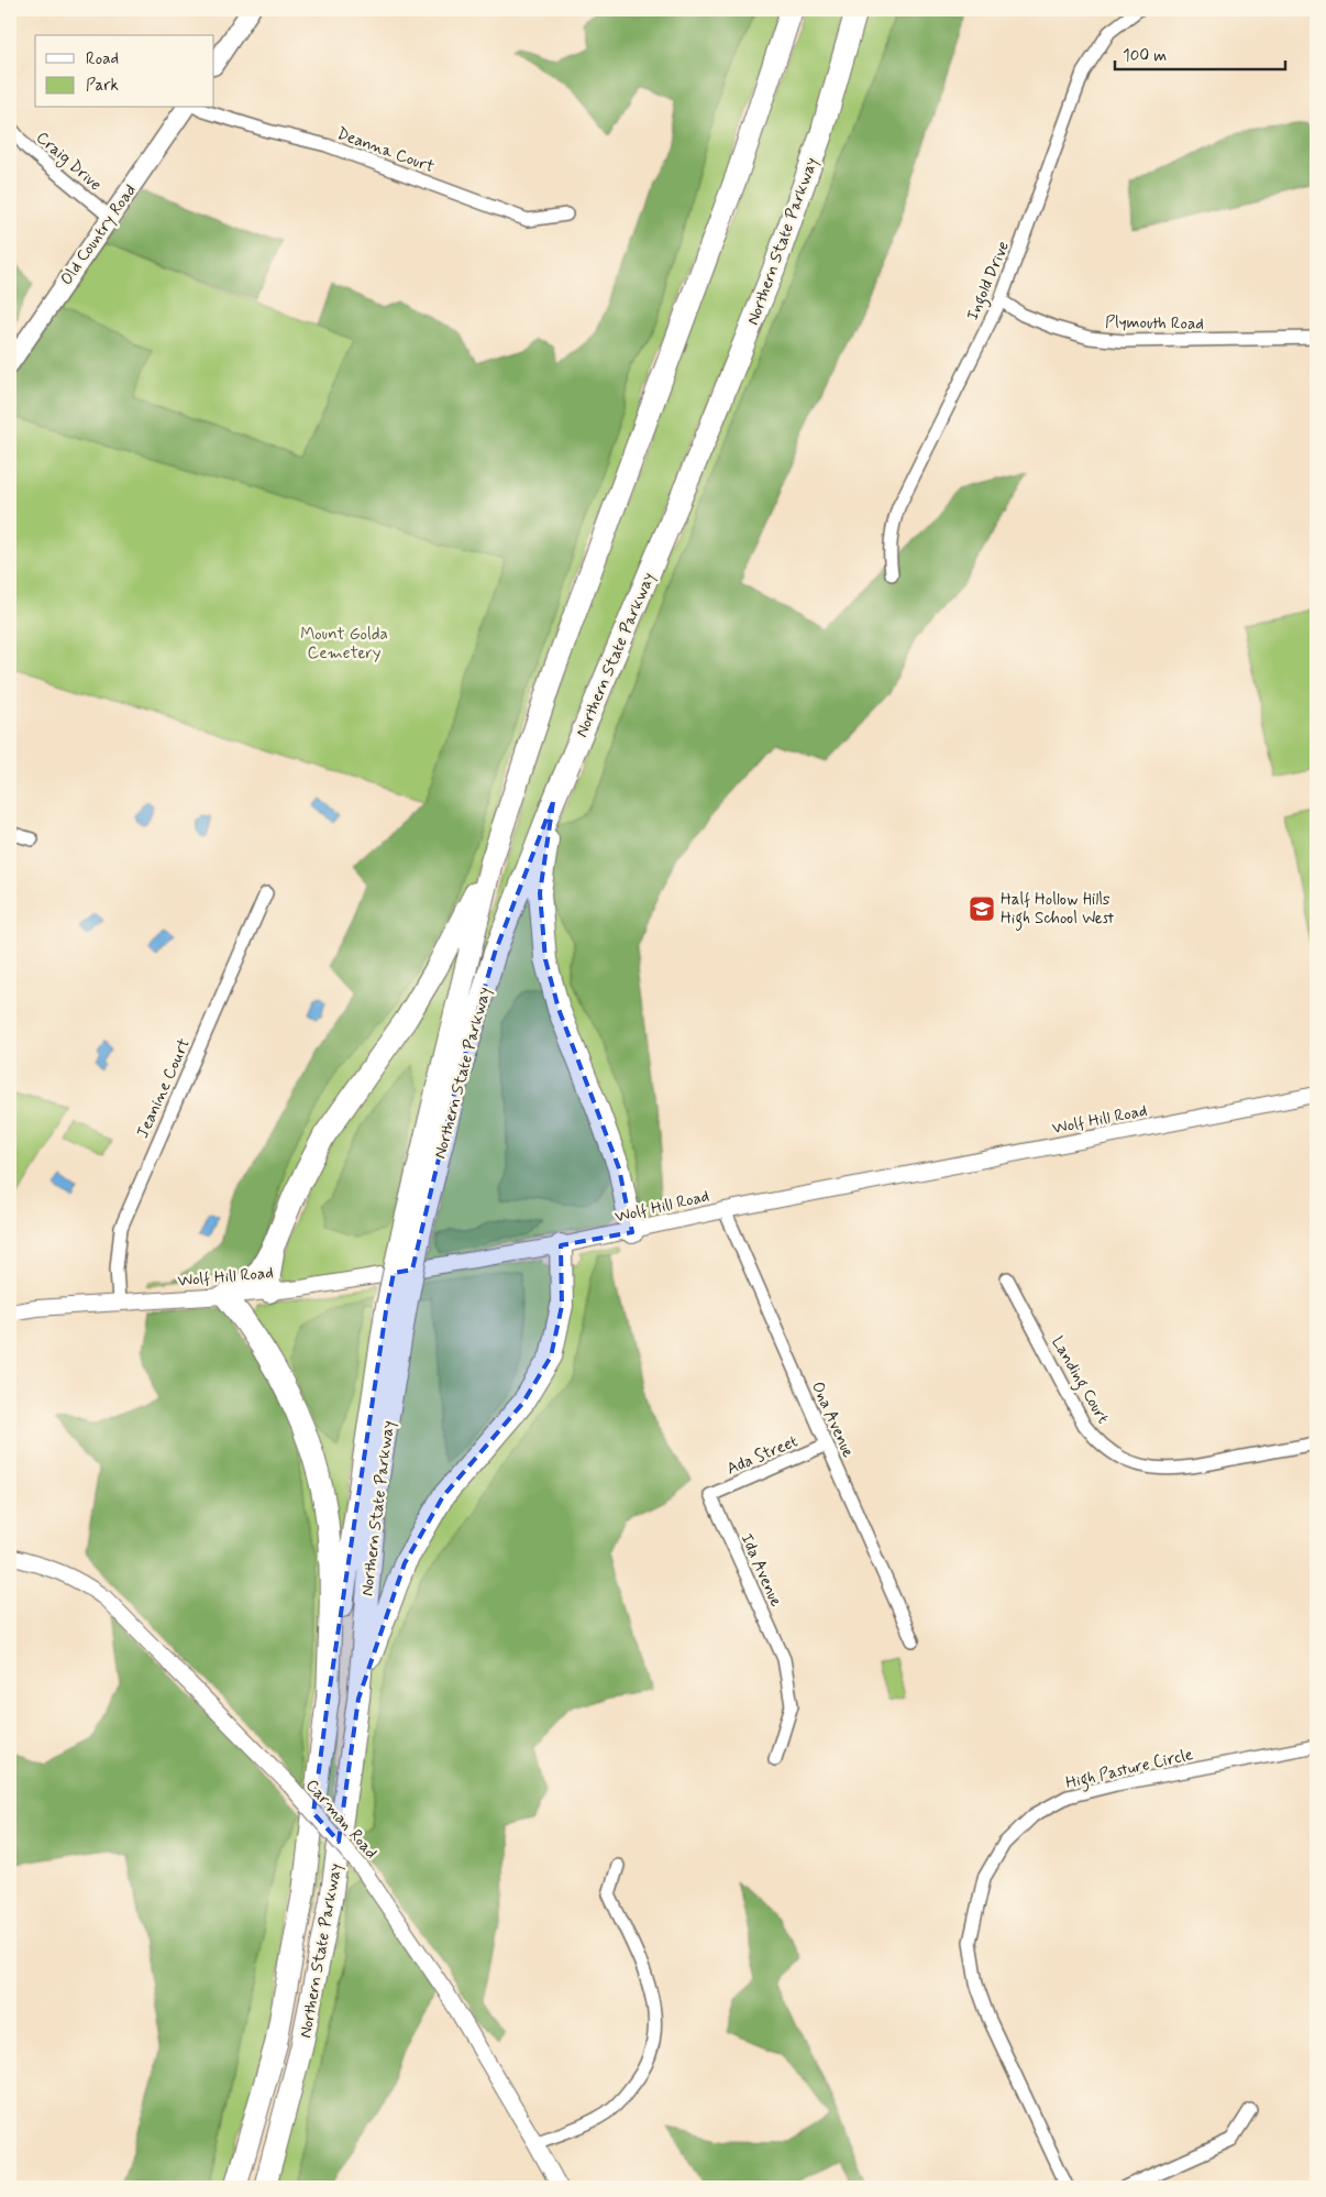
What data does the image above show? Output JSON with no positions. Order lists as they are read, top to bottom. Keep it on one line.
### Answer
{"streets":{"highway":["Northern State Parkway"],"main road":["Old Country Road"],"street":["Deanna Court","Craig Drive","Ingold Drive","Plymouth Road","Jeanine Court","Wolf Hill Road","Landing Court","Ona Avenue","Ada Street","Ida Avenue","High Pasture Circle","Carman Road"]},"crossings":[["Craig Drive","Old Country Road"],["Ingold Drive","Plymouth Road"],["Jeanine Court","Wolf Hill Road"],["Wolf Hill Road","Ona Avenue"],["Ona Avenue","Ada Street"],["Ada Street","Ida Avenue"]],"parks":["Mount Golda Cemetery"],"places":{"school or university":["Half Hollow Hills High School West"]},"legend":["Road","Park"],"scale_bar":"100 m"}
